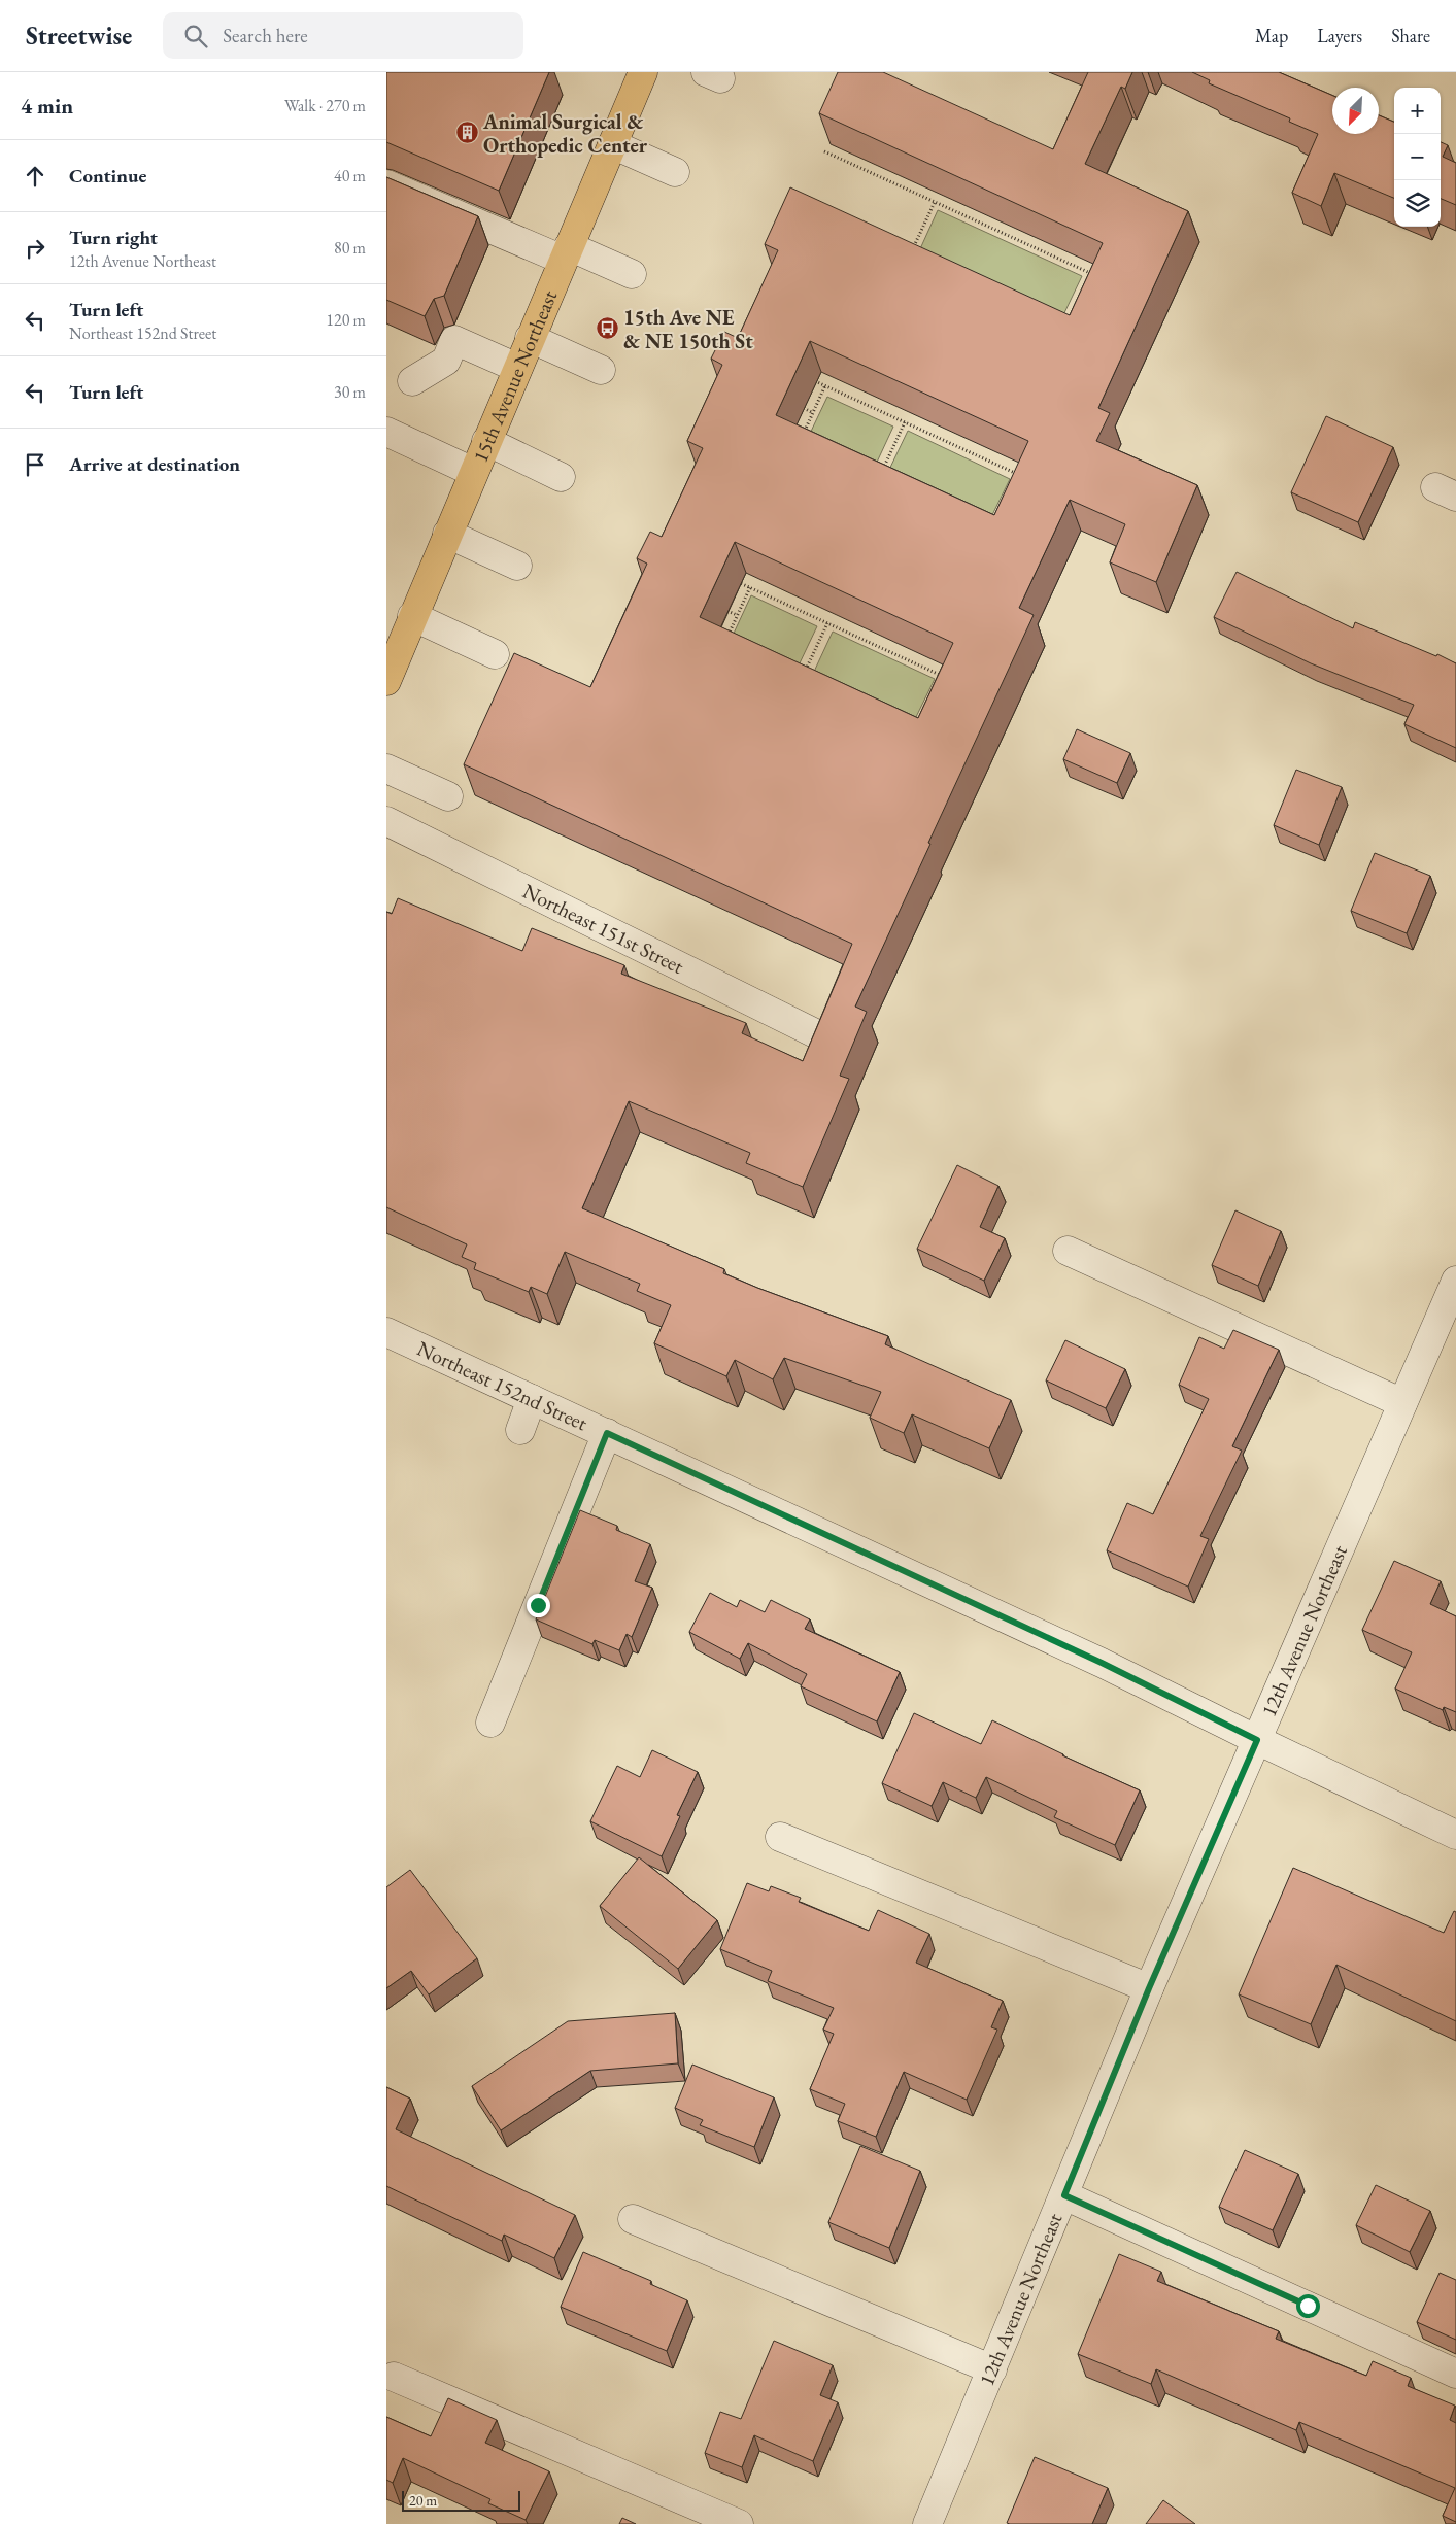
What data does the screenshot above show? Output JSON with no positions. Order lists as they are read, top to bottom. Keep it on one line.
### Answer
{"streets":{"main road":["15th Avenue Northeast"],"street":["Northeast 151st Street","Northeast 152nd Street","12th Avenue Northeast"]},"crossings":[["Northeast 152nd Street","12th Avenue Northeast"]],"places":{"building":["Animal Surgical & Orthopedic Center"],"bus stop":["15th Ave NE & NE 150th St"]},"scale_bar":"20 m","north":"bottom left","page":{"header":"Streetwise","search":"Search here","nav":["Map","Layers","Share"],"heading":["4 min","Walk · 270 m"],"map_buttons":["+","−"],"list":[["Continue","40 m"],["Turn right","12th Avenue Northeast","80 m"],["Turn left","Northeast 152nd Street","120 m"],["Turn left","30 m"],"Arrive at destination"],"scale":"20 m"}}
